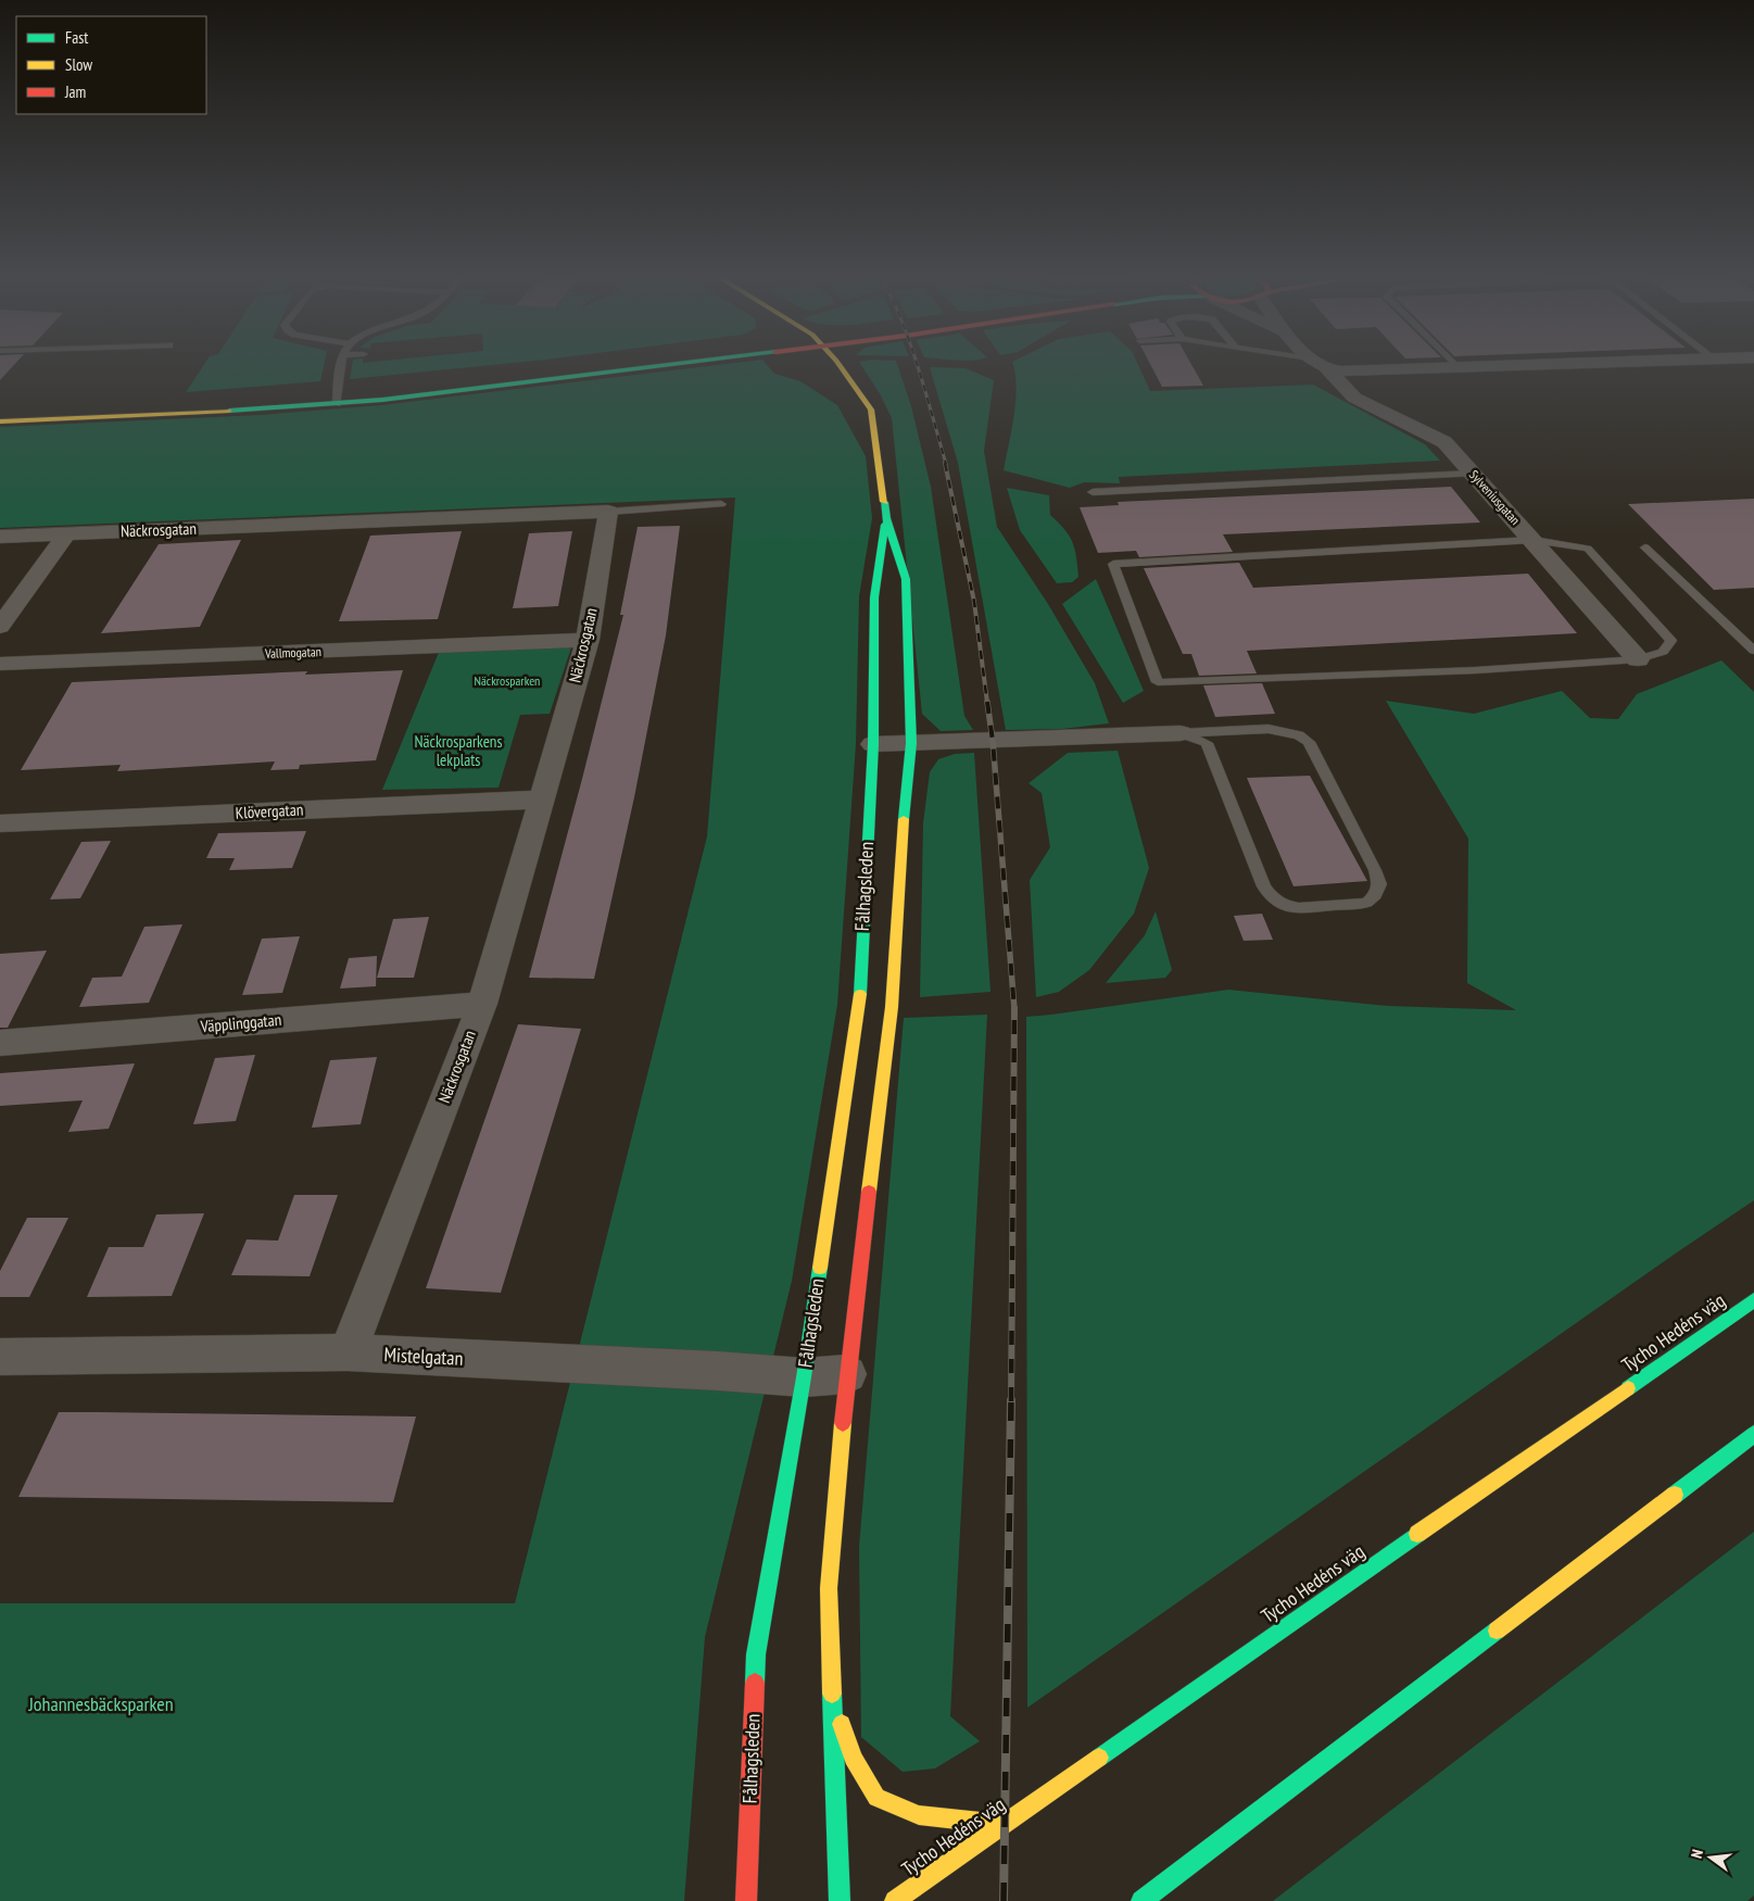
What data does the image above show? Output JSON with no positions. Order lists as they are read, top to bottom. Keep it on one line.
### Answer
{"streets":{"main road":["Fålhagsleden","Tycho Hedéns väg"],"street":["Sylveniusgatan","Näckrosgatan","Vallmogatan","Klövergatan","Väpplinggatan","Mistelgatan"]},"crossings":[["Näckrosgatan","Vallmogatan"],["Näckrosgatan","Klövergatan"],["Näckrosgatan","Väpplinggatan"],["Näckrosgatan","Mistelgatan"],["Fålhagsleden","Mistelgatan"]],"parks":["Näckrosparken","Näckrosparkens lekplats","Johannesbäcksparken"],"legend":["Fast","Slow","Jam"],"north":"left"}
